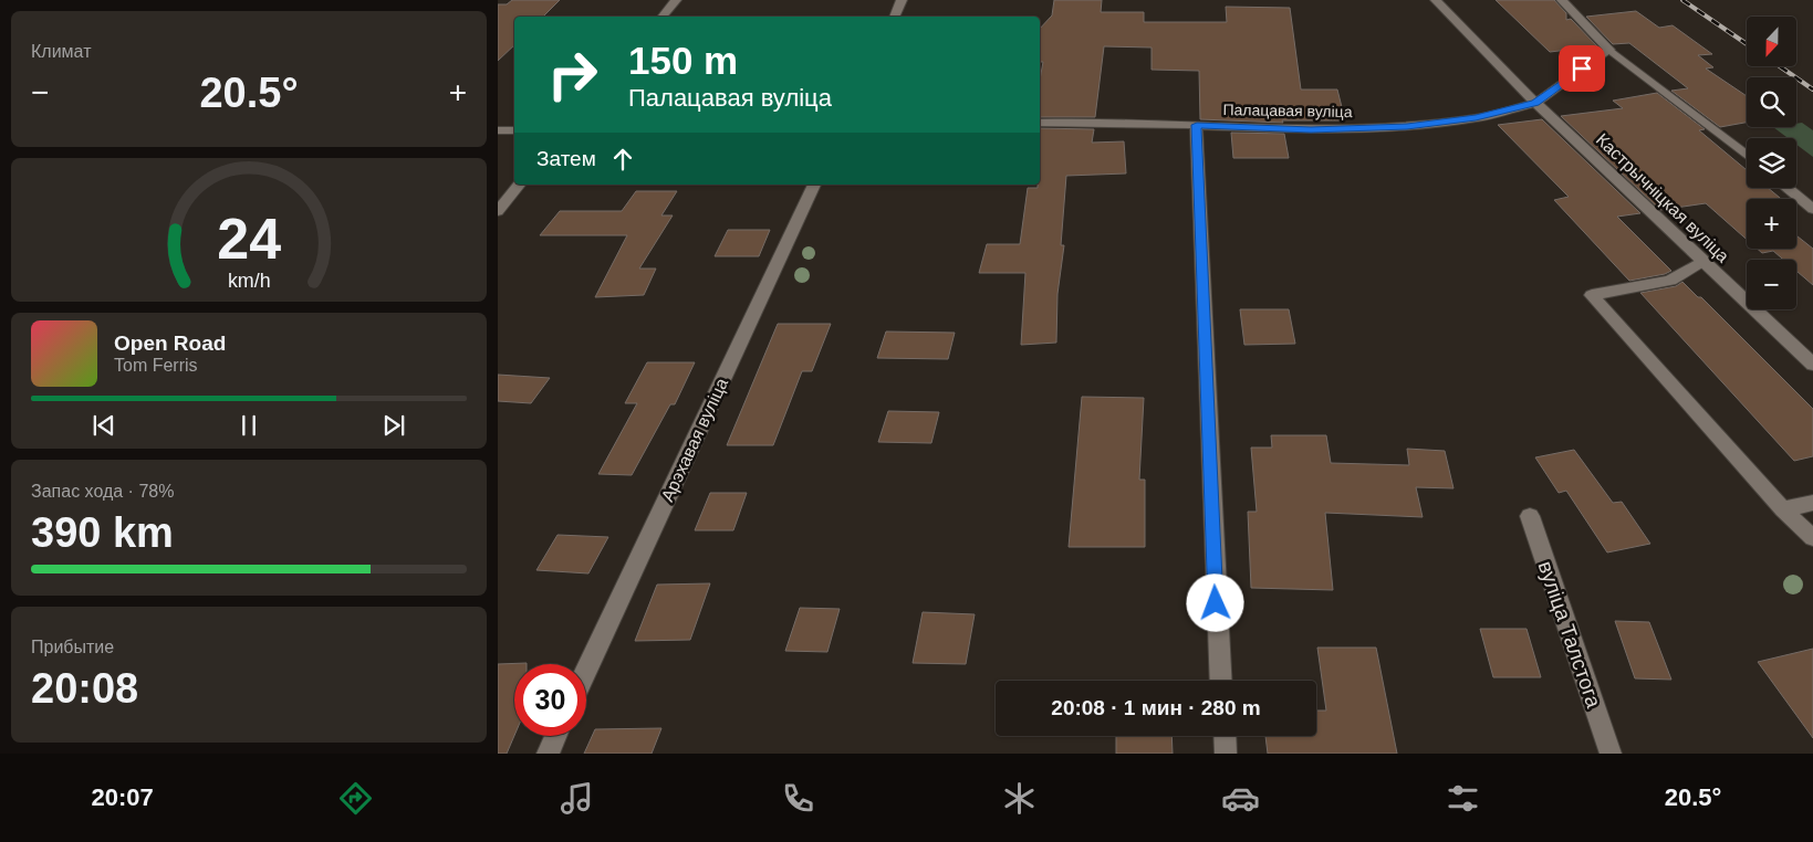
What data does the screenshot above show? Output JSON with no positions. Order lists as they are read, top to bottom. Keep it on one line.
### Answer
{"streets":{"street":["Палацавая вуліца","Кастрычніцкая вуліца","Арэхавая вуліца","вуліца Талстога"]},"crossings":[["Палацавая вуліца","Кастрычніцкая вуліца"]],"north":"bottom","page":{"tile":["Климат",["Запас хода · 78%","390 km"],["Прибытие","20:08"]],"map_buttons":["+","−"],"turn":["150 m","Палацавая вуліца"],"heat":["−","20.5°","+"],"then":"Затем","song":["Open Road","Tom Ferris"],"limit":"30","trip":"20:08 · 1 мин · 280 m","tabs":["20:07","20.5°"],"gauge":["24","km/h"]}}
